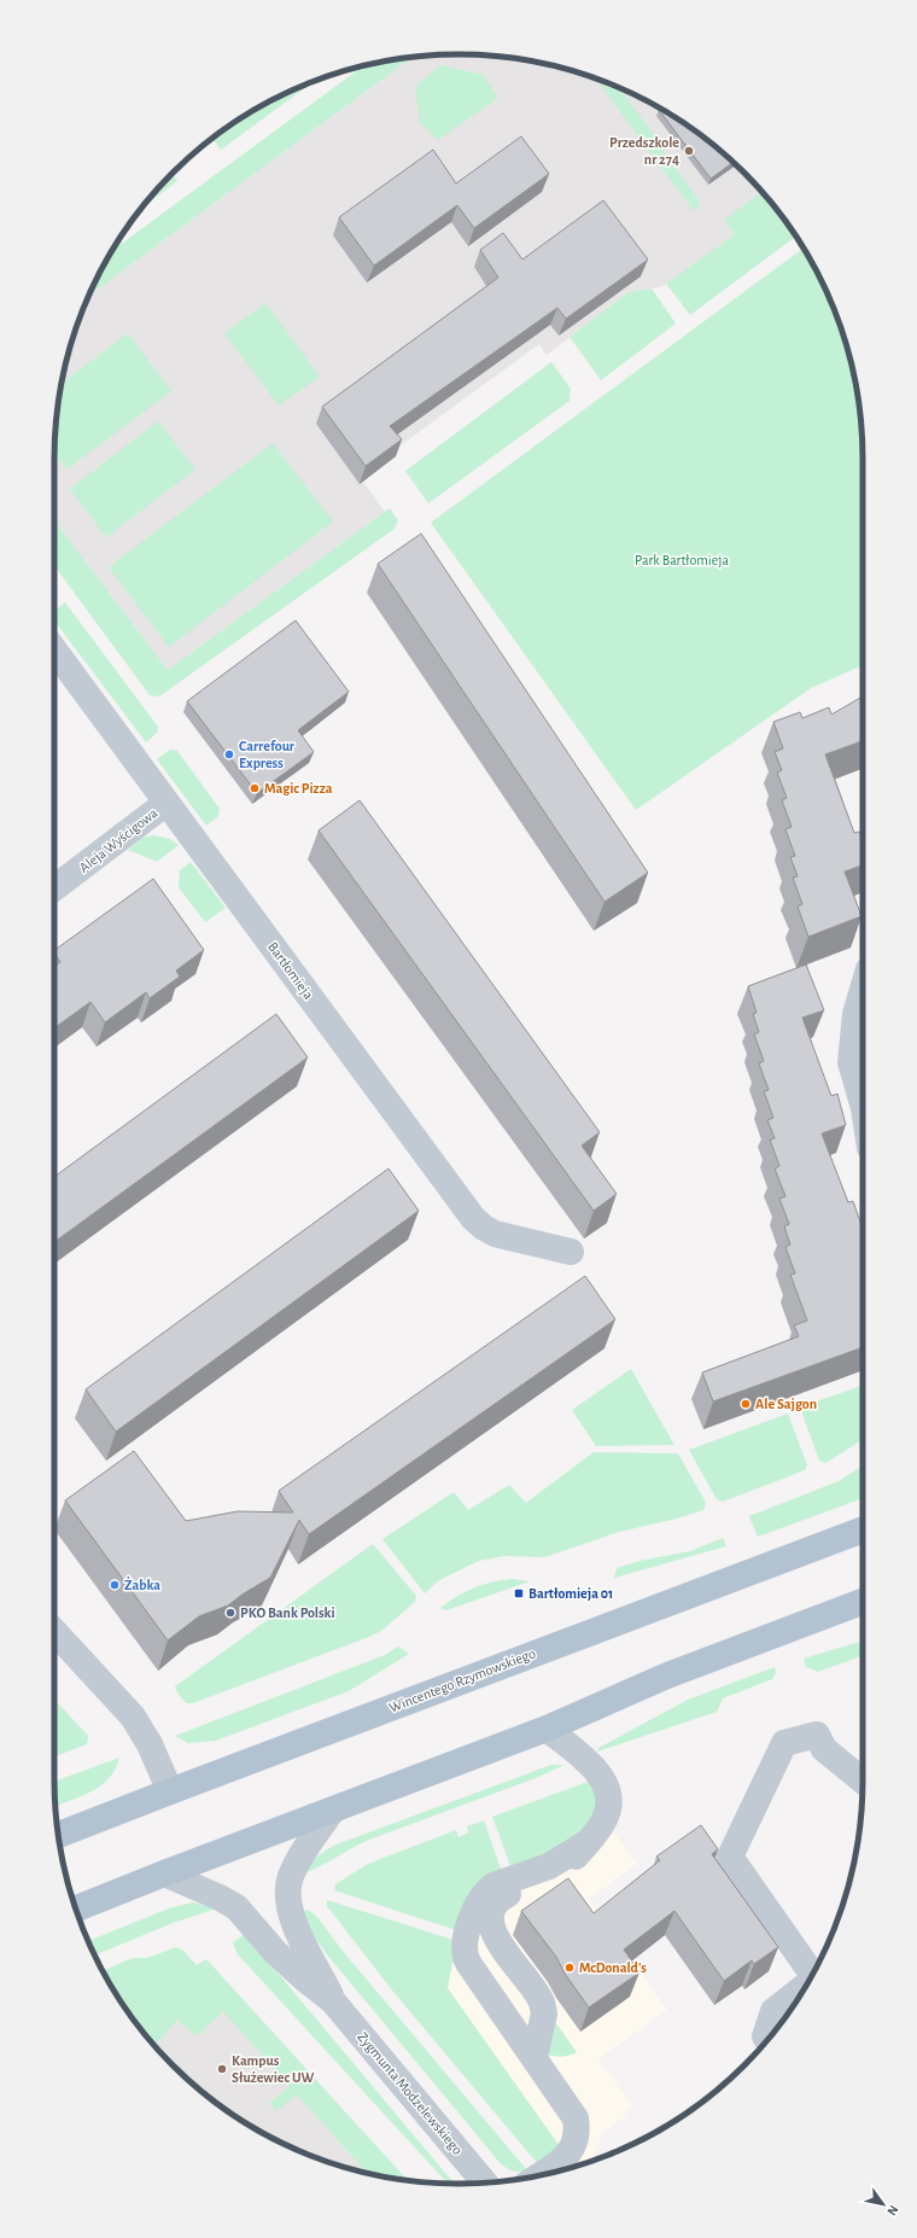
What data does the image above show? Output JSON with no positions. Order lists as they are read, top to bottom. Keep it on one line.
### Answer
{"streets":{"main road":["Wincentego Rzymowskiego"],"street":["Aleja Wyścigowa","Bartłomieja","Zygmunta Modzelewskiego"]},"crossings":[["Aleja Wyścigowa","Bartłomieja"]],"parks":["Park Bartłomieja"],"places":{"other":["Przedszkole nr 274","Carrefour Express","Magic Pizza","Ale Sajgon","Żabka","PKO Bank Polski","McDonald's","Kampus Służewiec UW"],"transit":["Bartłomieja 01"]},"north":"bottom right"}
